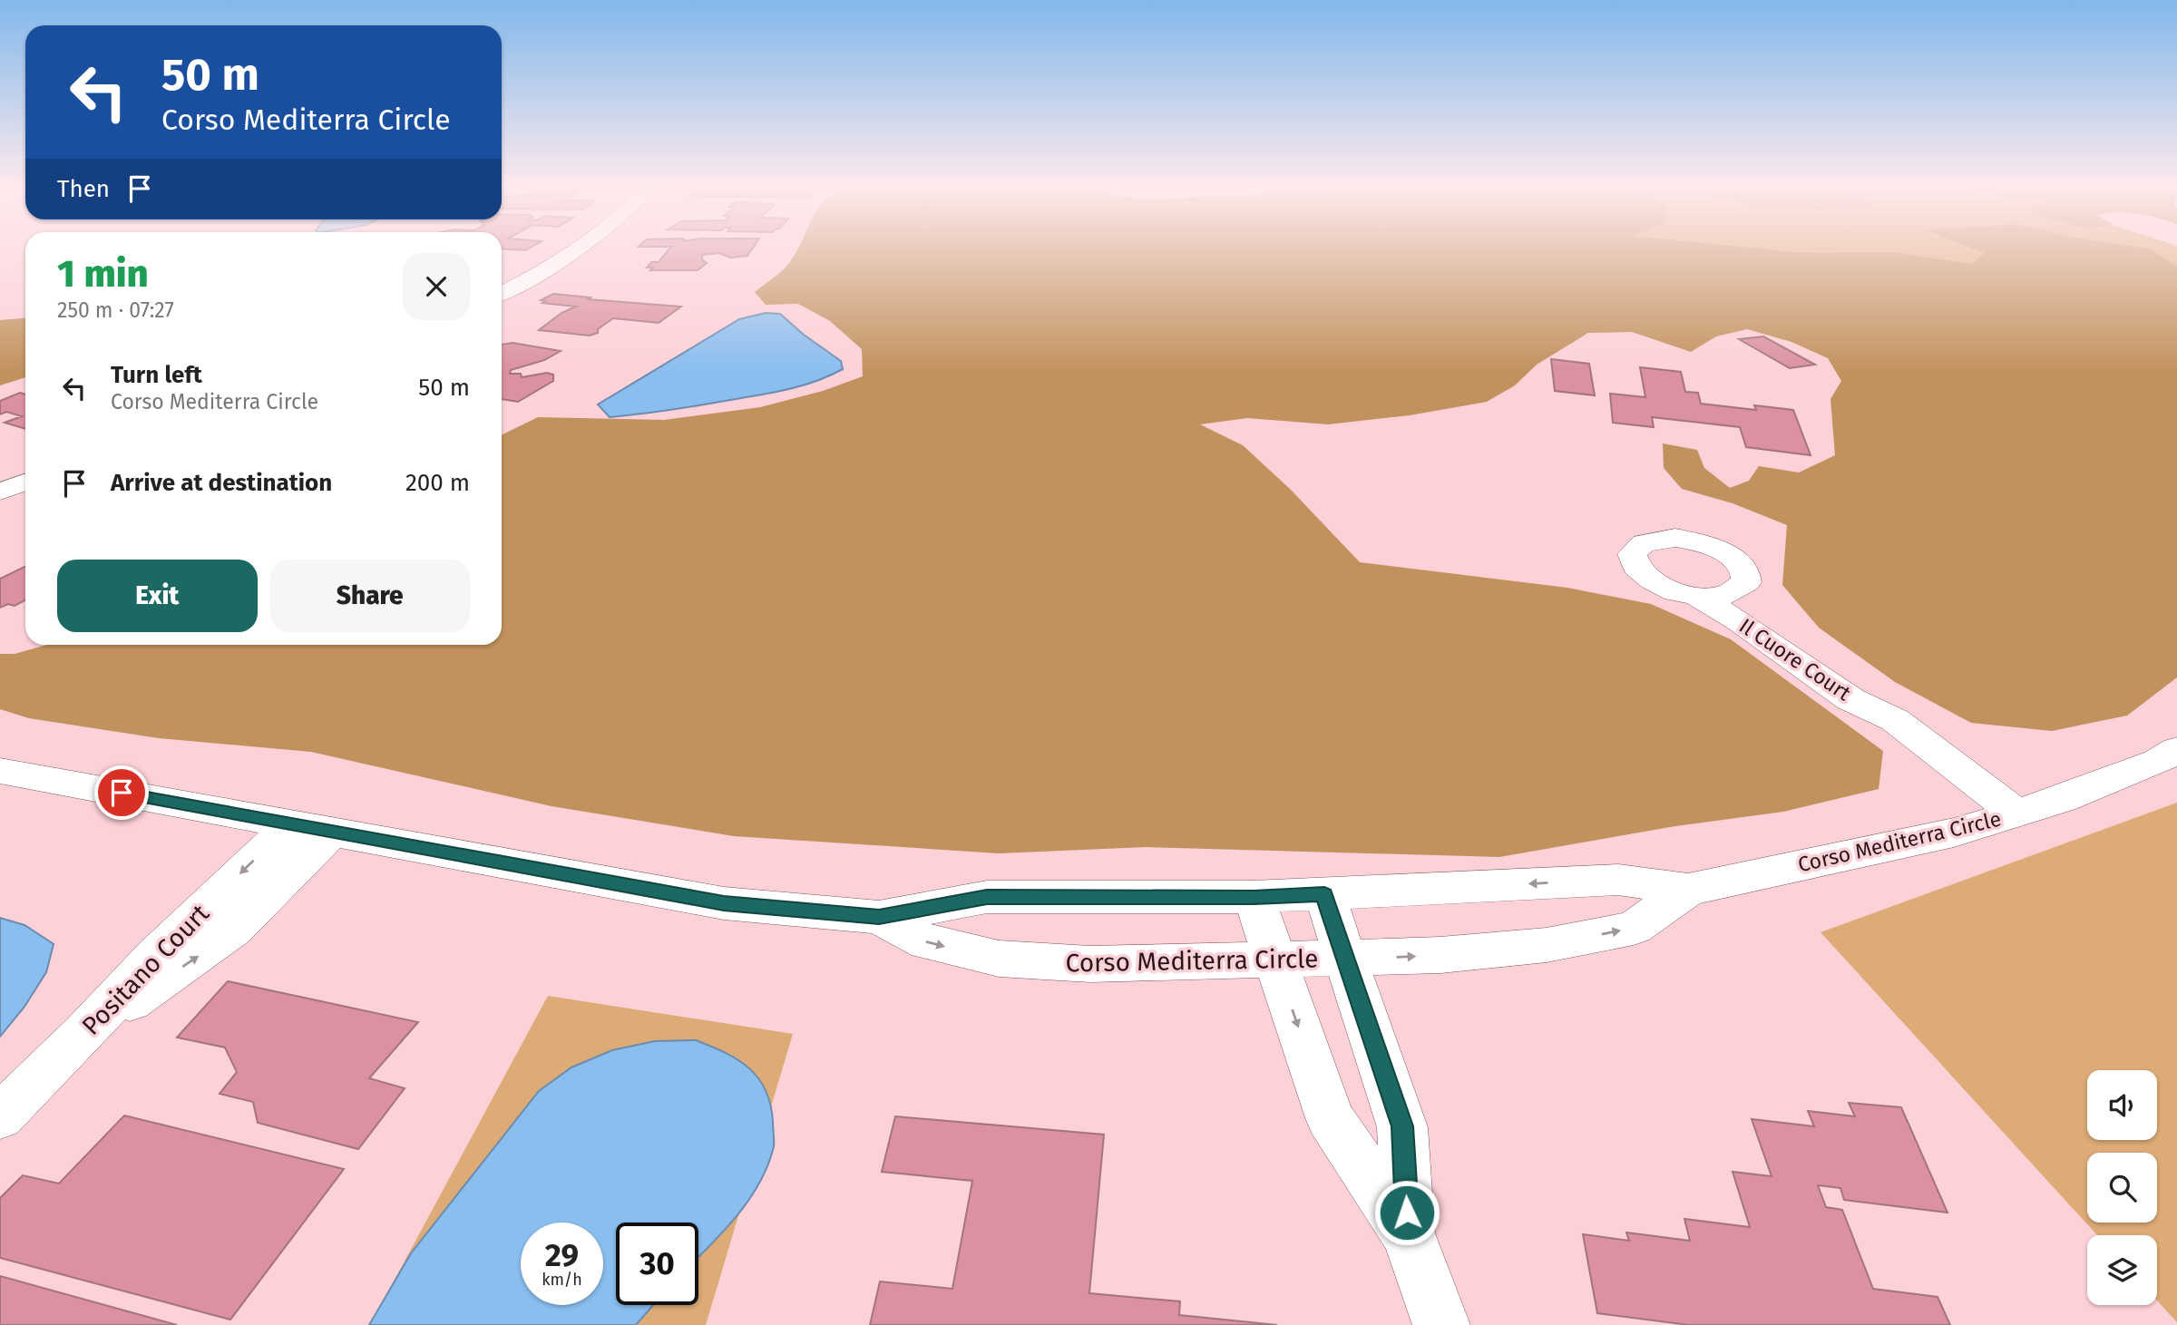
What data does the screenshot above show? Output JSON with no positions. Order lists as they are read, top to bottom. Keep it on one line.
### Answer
{"streets":{"street":["Il Cuore Court","Corso Mediterra Circle","Positano Court"]},"crossings":[["Il Cuore Court","Corso Mediterra Circle"],["Corso Mediterra Circle","Positano Court"]],"page":{"turn":["50 m","Corso Mediterra Circle"],"then":"Then","heading":["1 min","250 m · 07:27"],"list":[{"name":"Turn left","note":"Corso Mediterra Circle","value":"50 m"},{"name":"Arrive at destination","value":"200 m"}],"buttons":["Exit","Share"],"speed":"29 km/h","limit":"30"}}
